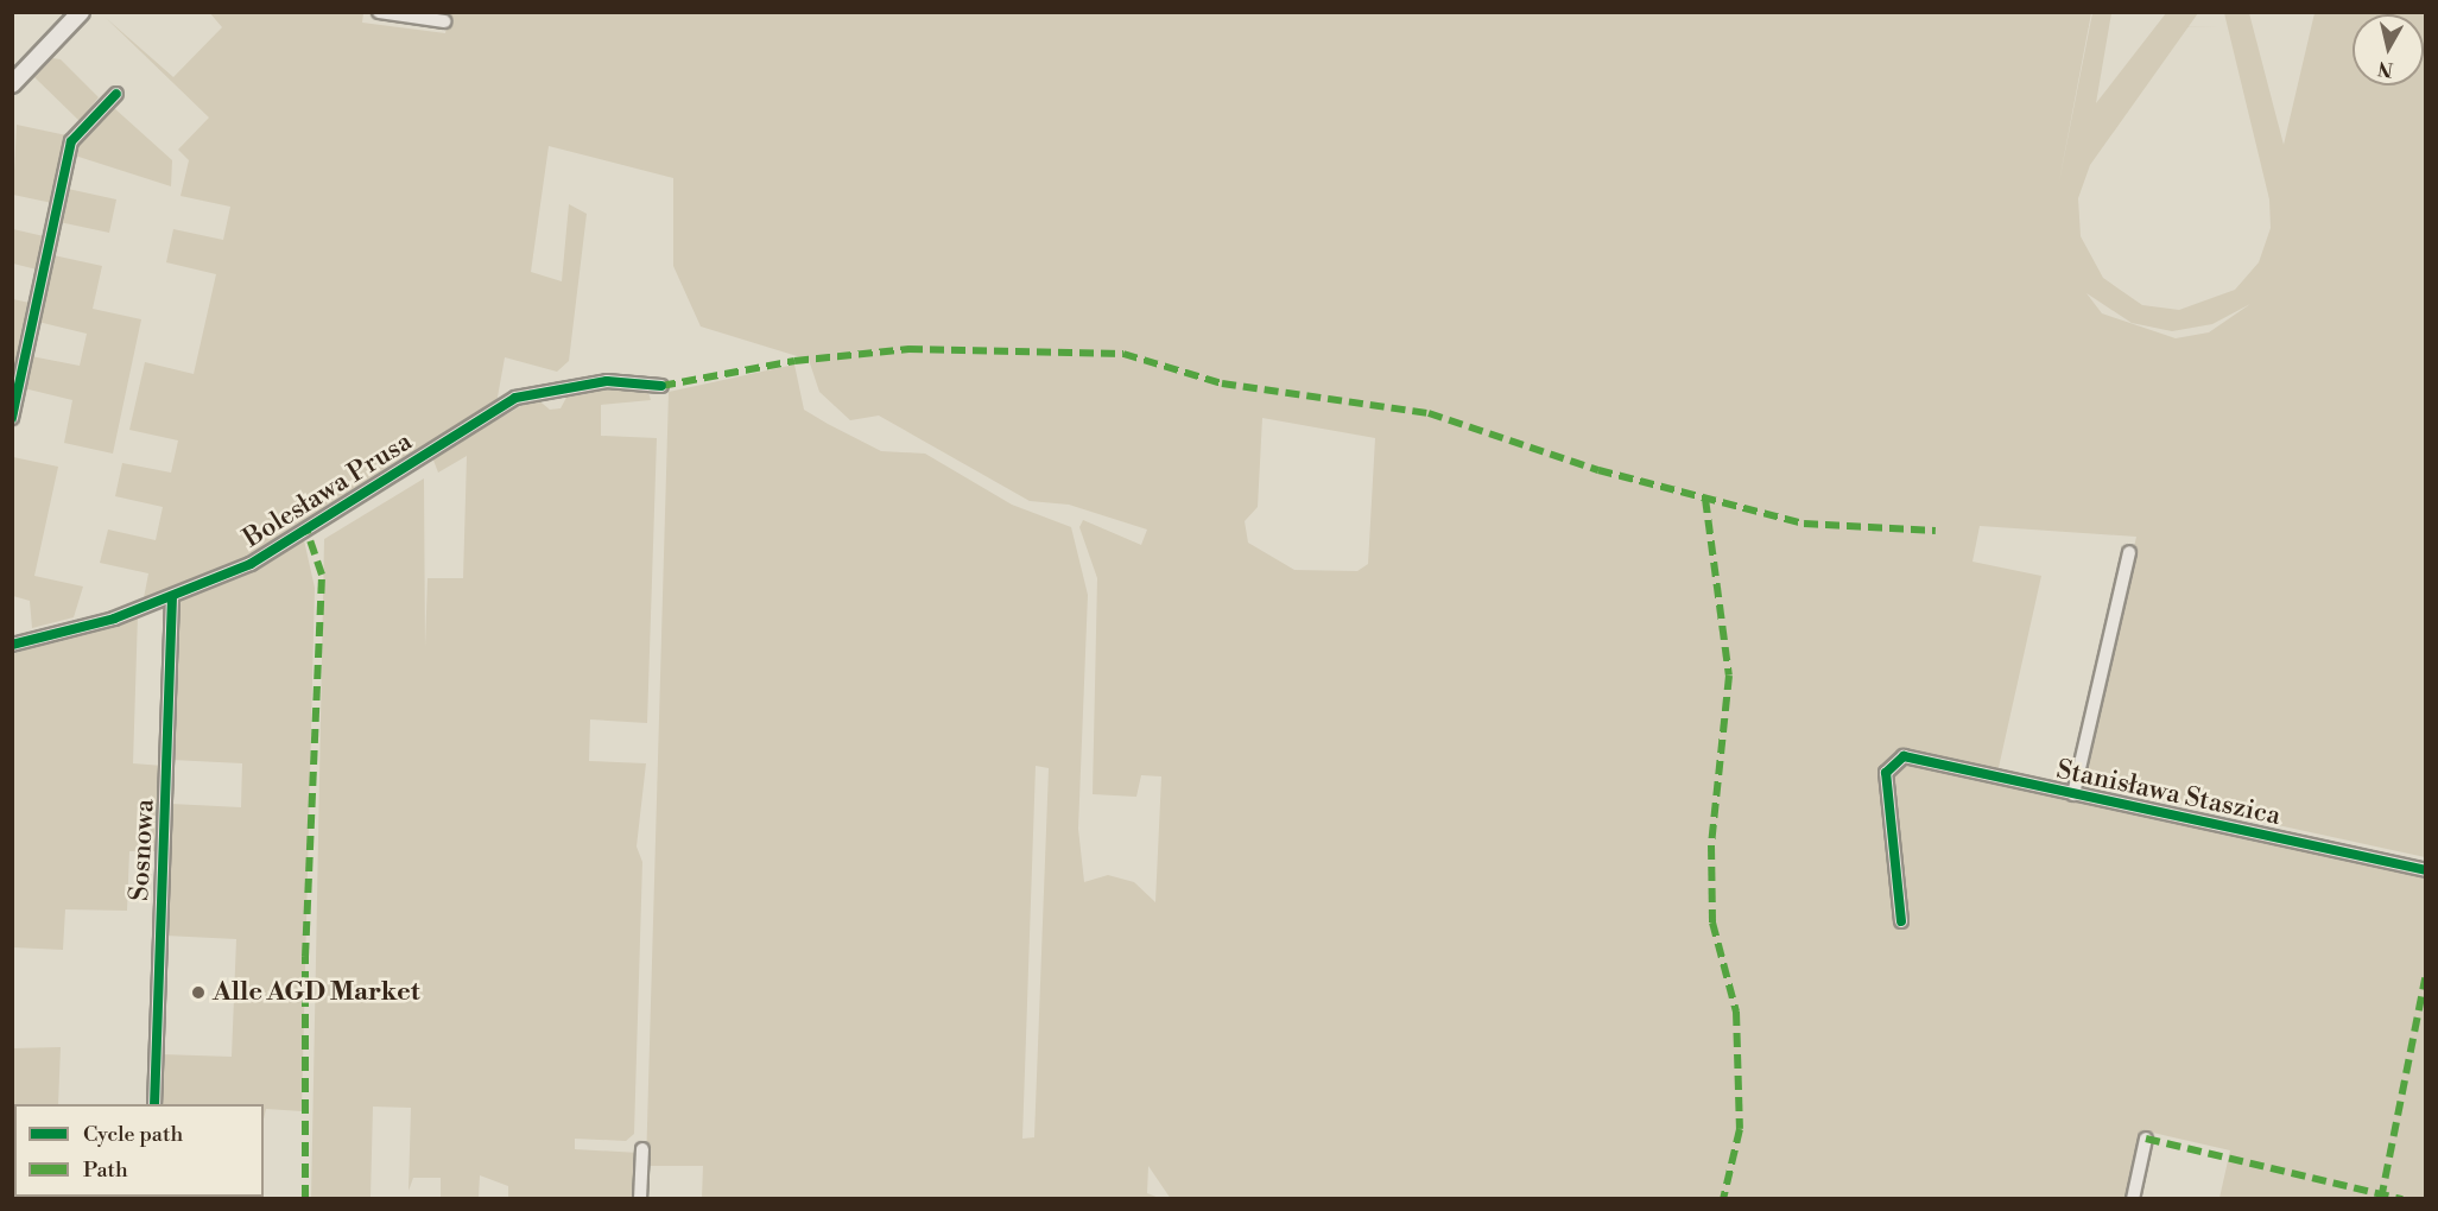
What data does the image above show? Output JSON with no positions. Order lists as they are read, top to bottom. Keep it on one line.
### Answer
{"streets":{"street":["Bolesława Prusa","Stanisława Staszica","Sosnowa"]},"crossings":[["Bolesława Prusa","Sosnowa"]],"places":["Alle AGD Market"],"legend":["Cycle path","Path"],"north":"bottom"}
